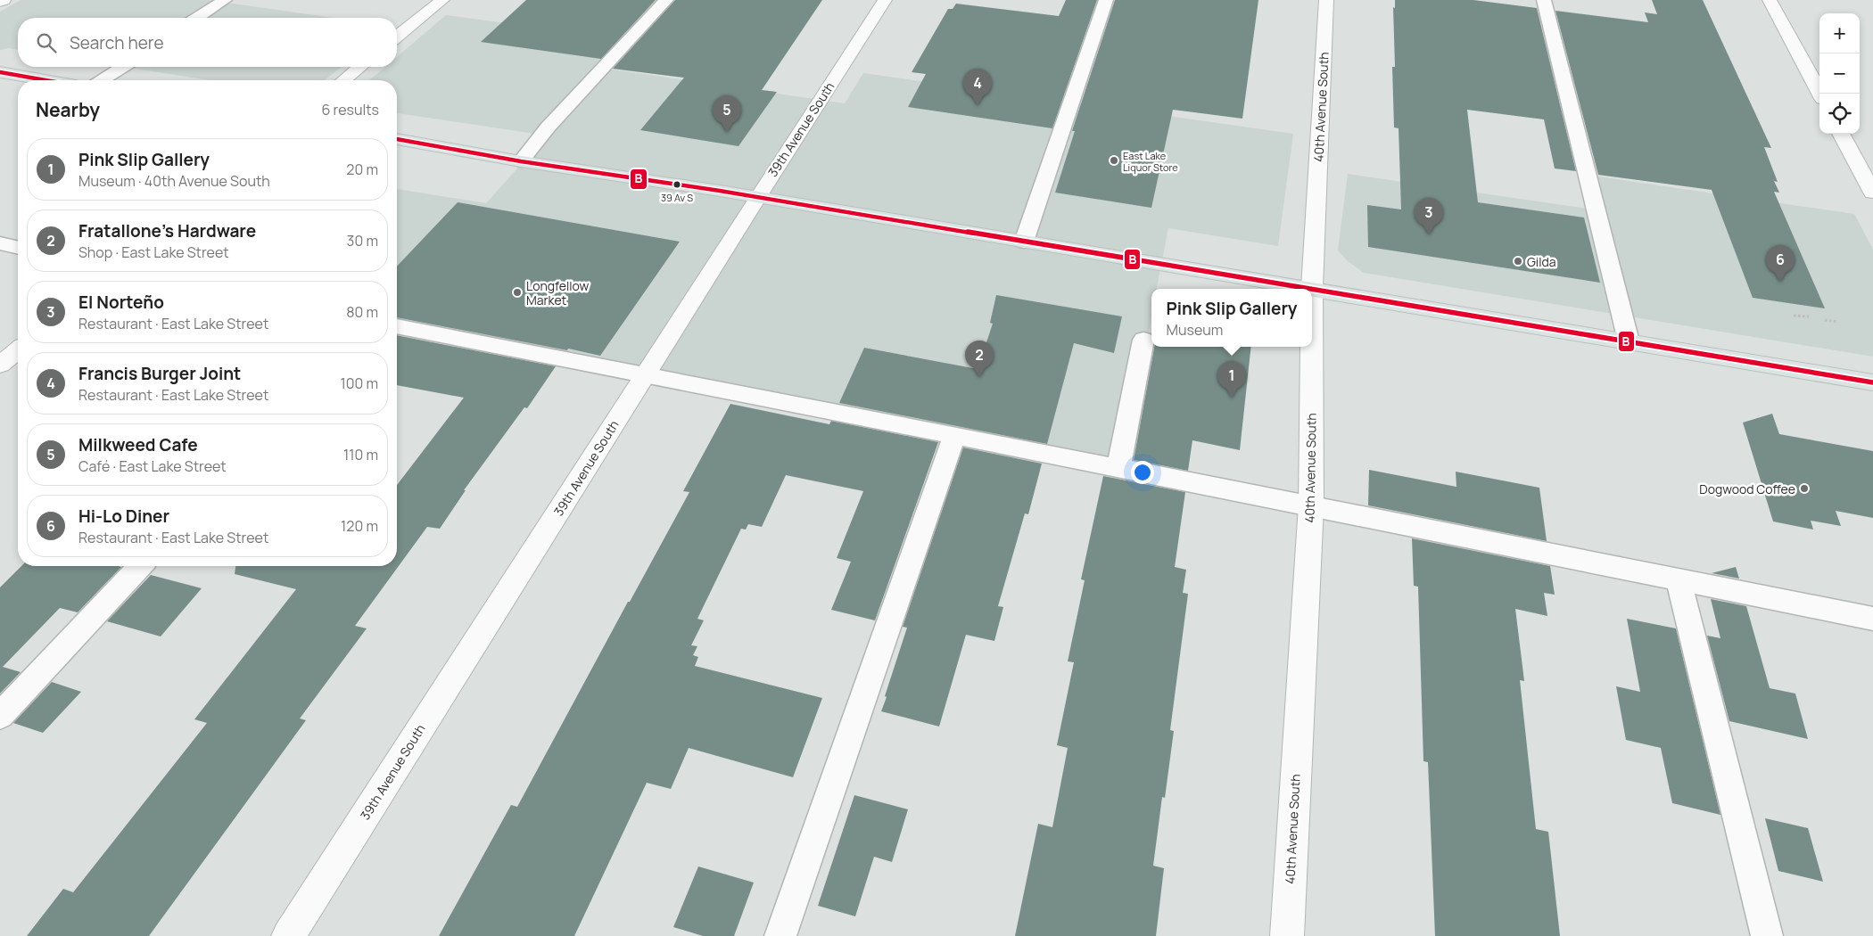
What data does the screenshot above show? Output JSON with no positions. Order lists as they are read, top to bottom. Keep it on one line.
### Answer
{"streets":{"street":["40th Avenue South","39th Avenue South"]},"places":["East Lake Liquor Store","39 Av S","Gilda","Longfellow Market","Dogwood Coffee"],"lines":["transit line B"],"page":{"map_buttons":["+","−"],"search":"Search here","pins":["4","5","3","6","2","1"],"heading":["Nearby","6 results"],"list":[{"mark":"1","name":"Pink Slip Gallery","note":"Museum · 40th Avenue South","value":"20 m"},{"mark":"2","name":"Fratallone's Hardware","note":"Shop · East Lake Street","value":"30 m"},{"mark":"3","name":"El Norteño","note":"Restaurant · East Lake Street","value":"80 m"},{"mark":"4","name":"Francis Burger Joint","note":"Restaurant · East Lake Street","value":"100 m"},{"mark":"5","name":"Milkweed Cafe","note":"Café · East Lake Street","value":"110 m"},{"mark":"6","name":"Hi-Lo Diner","note":"Restaurant · East Lake Street","value":"120 m"}],"popup":["Pink Slip Gallery","Museum"]}}
